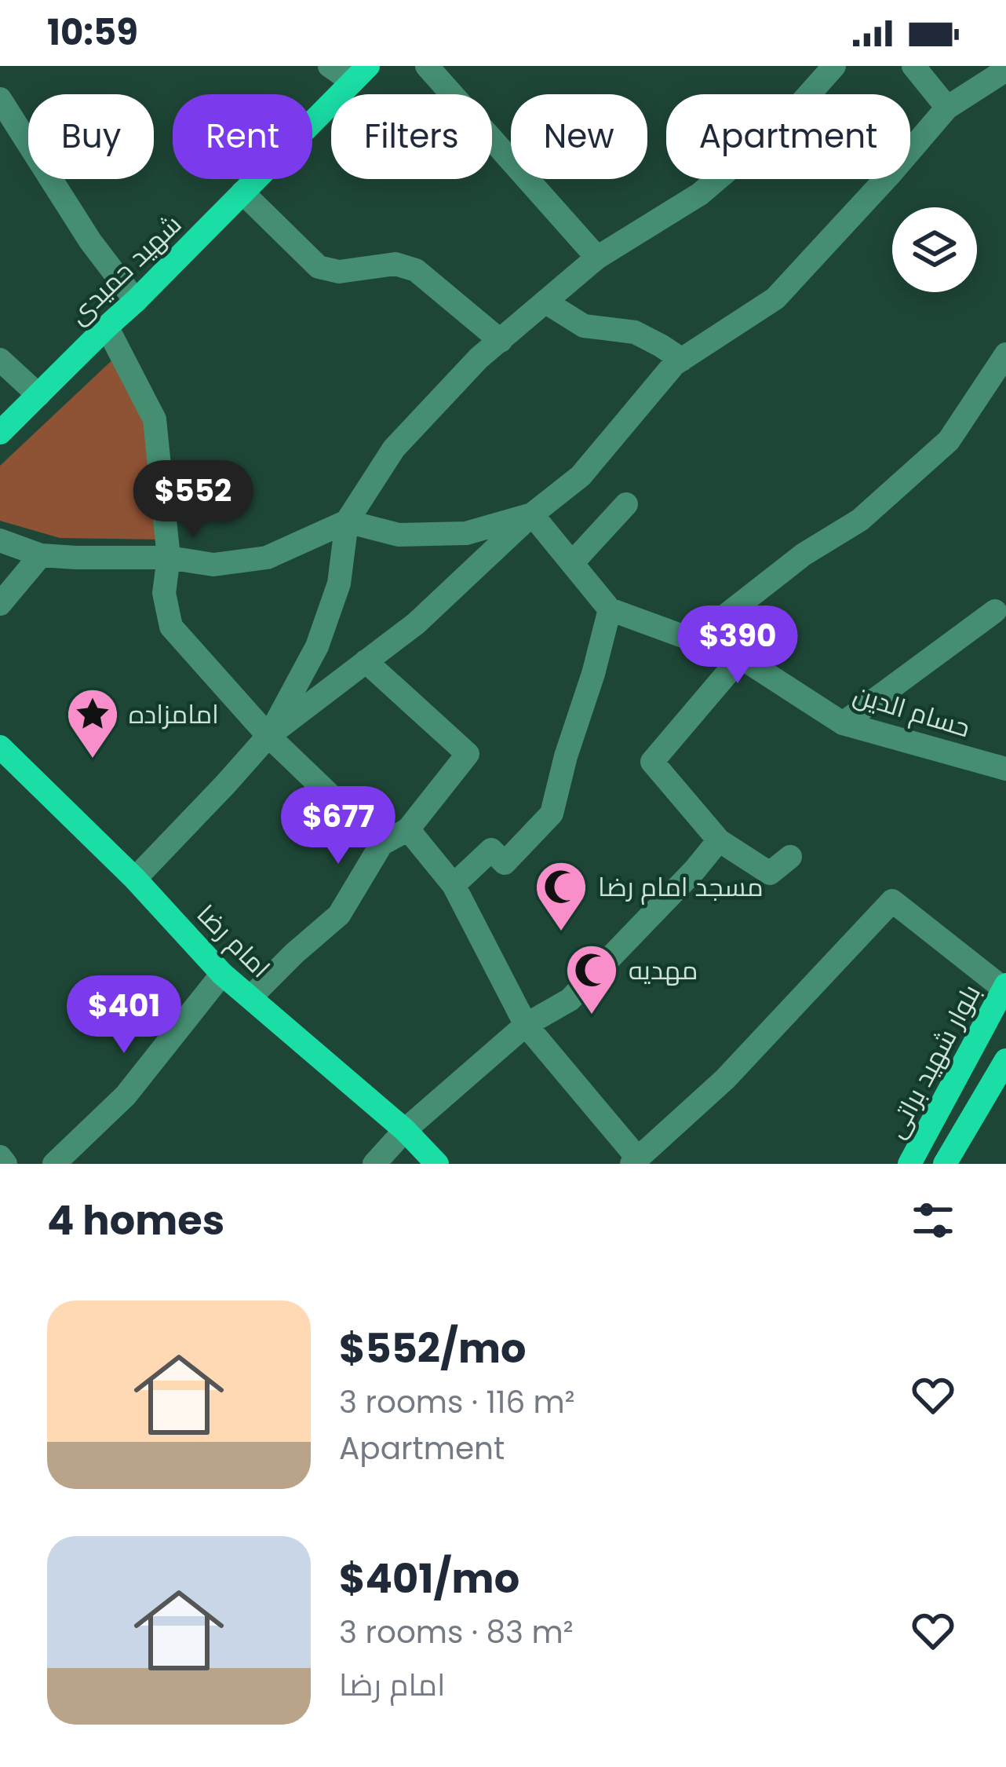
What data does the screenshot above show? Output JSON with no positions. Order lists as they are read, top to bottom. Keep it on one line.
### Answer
{"streets":{"main road":["شهید حمیدی","امام رضا","بلوار شهید براتی"],"street":["حسام الدین"]},"places":{"place":["امامزاده"],"mosque":["مسجد امام رضا","مهدیه"]},"page":{"status":"10:59","chip":["Buy","Rent","Filters","New","Apartment"],"price":["$552","$390","$677","$401"],"heading":"4 homes","list":[{"name":"$552/mo","note":"3 rooms · 116 m² · Apartment"},{"name":"$401/mo","note":"3 rooms · 83 m² · امام رضا"}]}}
